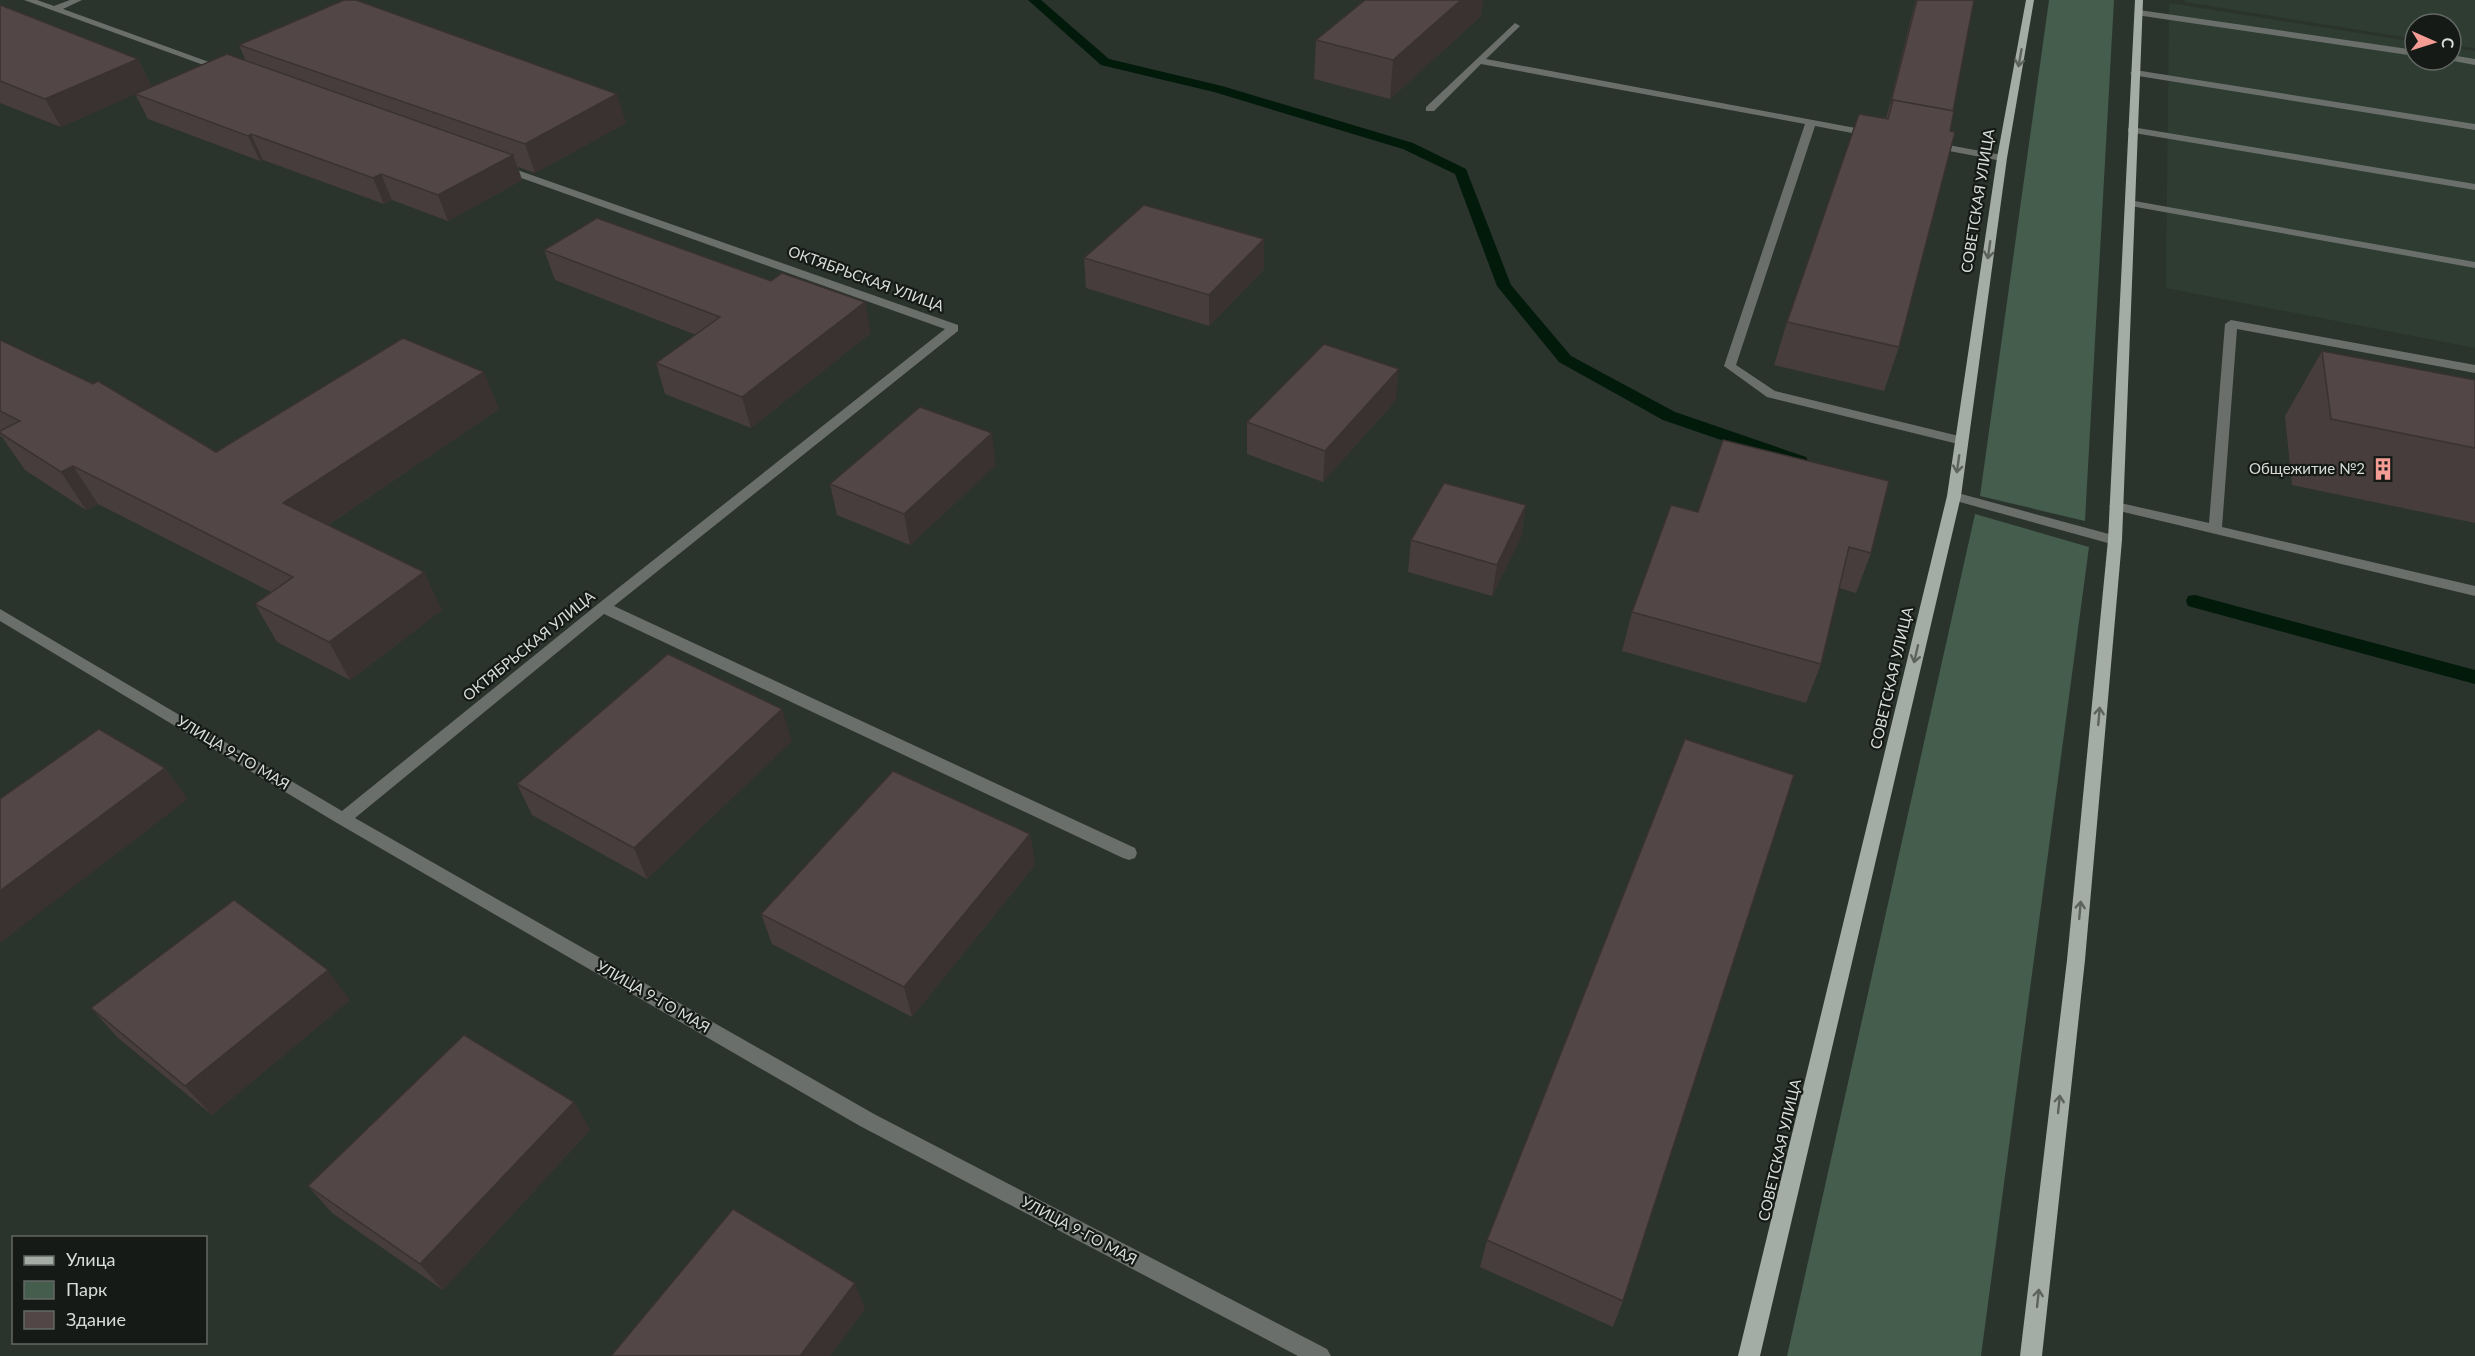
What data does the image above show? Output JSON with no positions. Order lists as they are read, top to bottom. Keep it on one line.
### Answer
{"streets":{"main road":["СОВЕТСКАЯ УЛИЦА"],"street":["ОКТЯБРЬСКАЯ УЛИЦА","УЛИЦА 9-ГО МАЯ"]},"crossings":[["ОКТЯБРЬСКАЯ УЛИЦА","УЛИЦА 9-ГО МАЯ"]],"one_way":["СОВЕТСКАЯ УЛИЦА"],"places":{"building":["Общежитие №2"]},"legend":["Улица","Парк","Здание"],"north":"right"}
